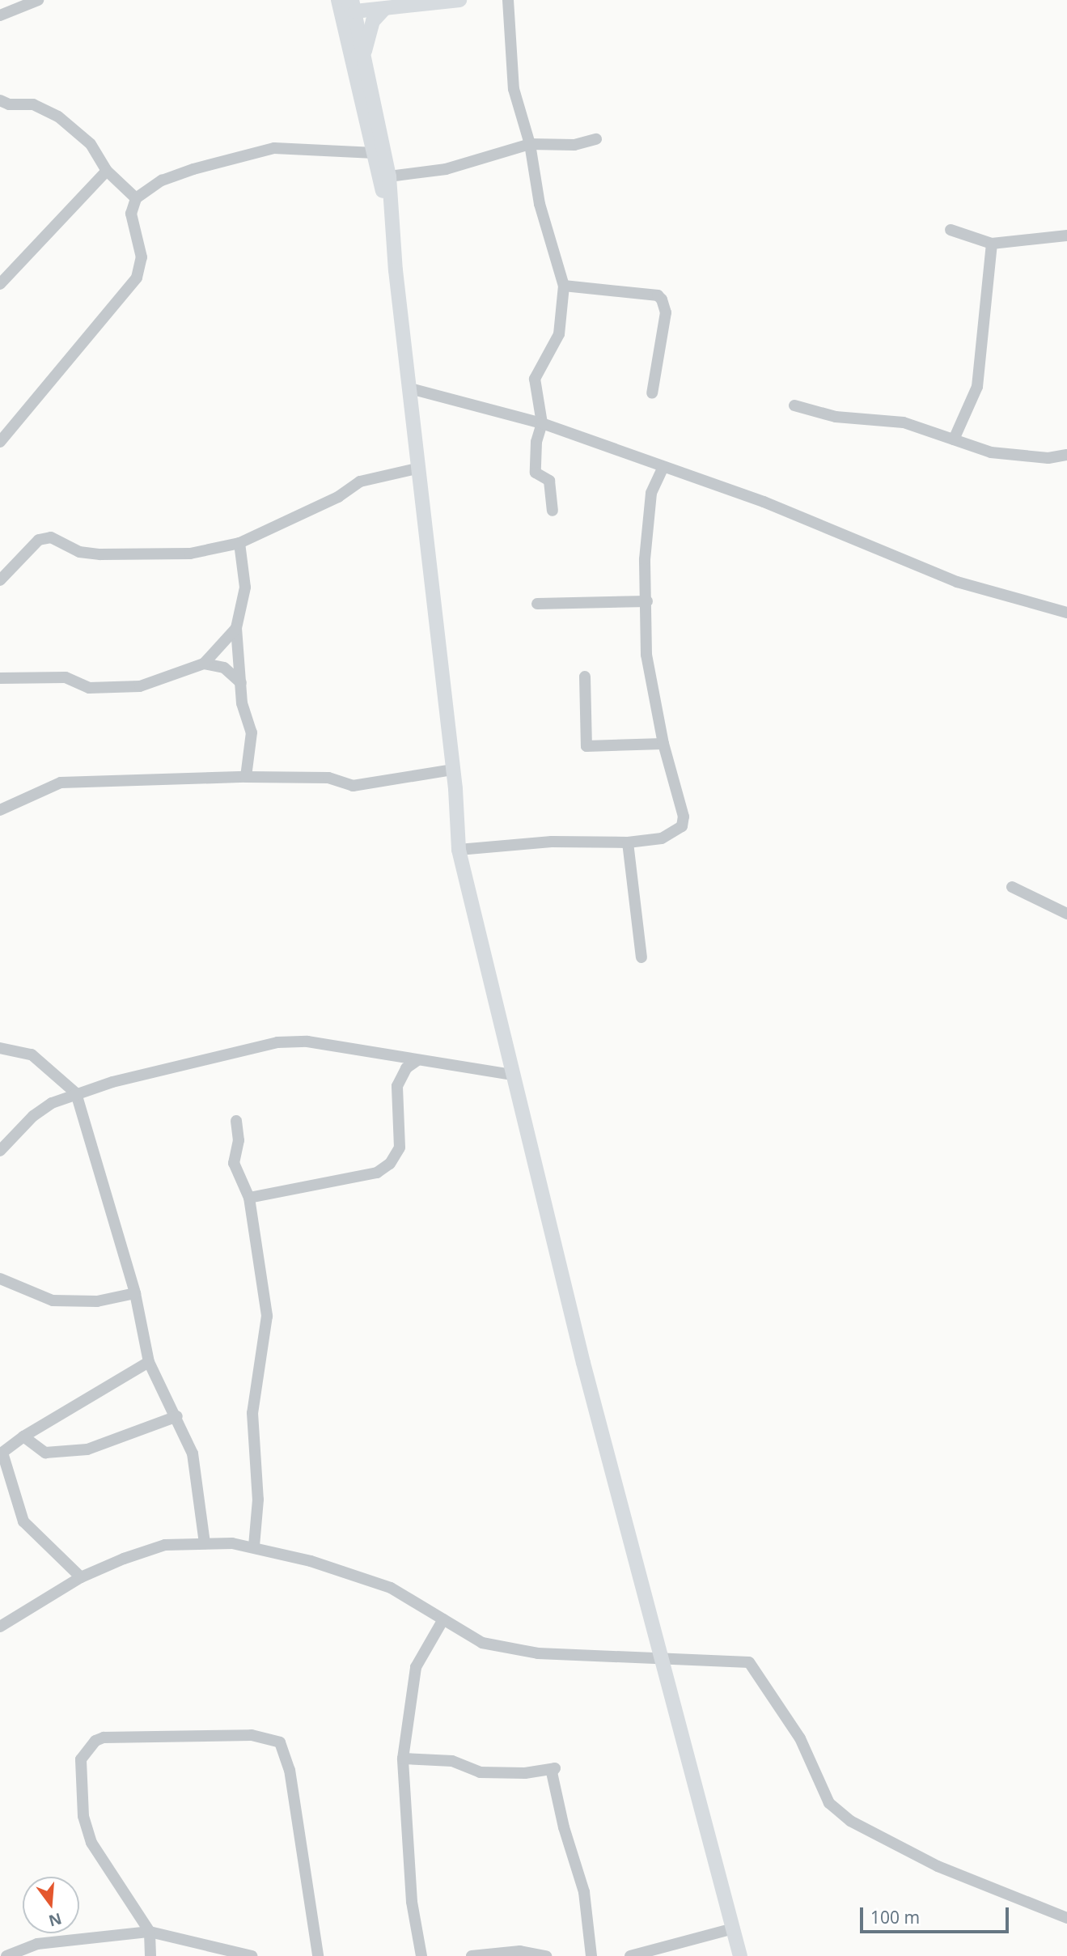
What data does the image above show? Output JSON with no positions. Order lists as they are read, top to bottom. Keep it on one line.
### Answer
{"scale_bar":"100 m","north":"bottom"}
